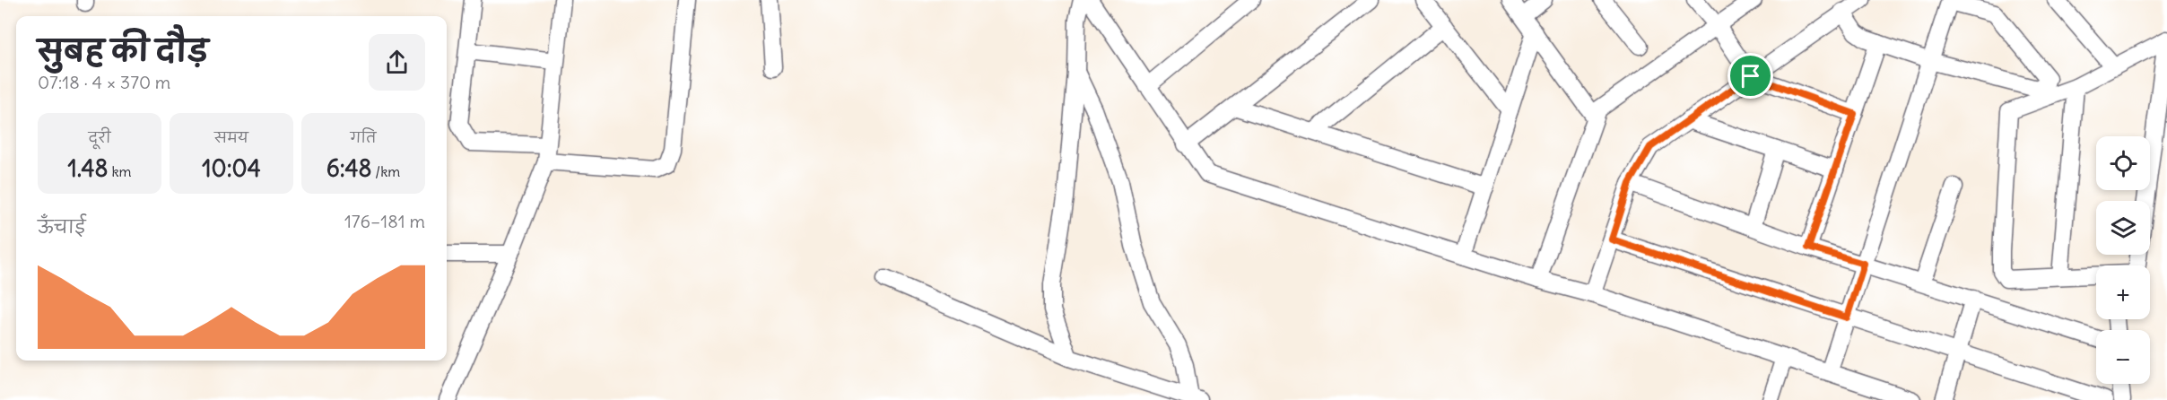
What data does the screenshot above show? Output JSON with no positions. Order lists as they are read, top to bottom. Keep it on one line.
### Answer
{"page":{"heading":["सुबह की दौड़","07:18 · 4 × 370 m"],"stats":[["दूरी","1.48 km"],["समय","10:04"],["गति","6:48 /km"]],"map_buttons":["+","−"],"chart":["ऊँचाई","176–181 m"]}}
